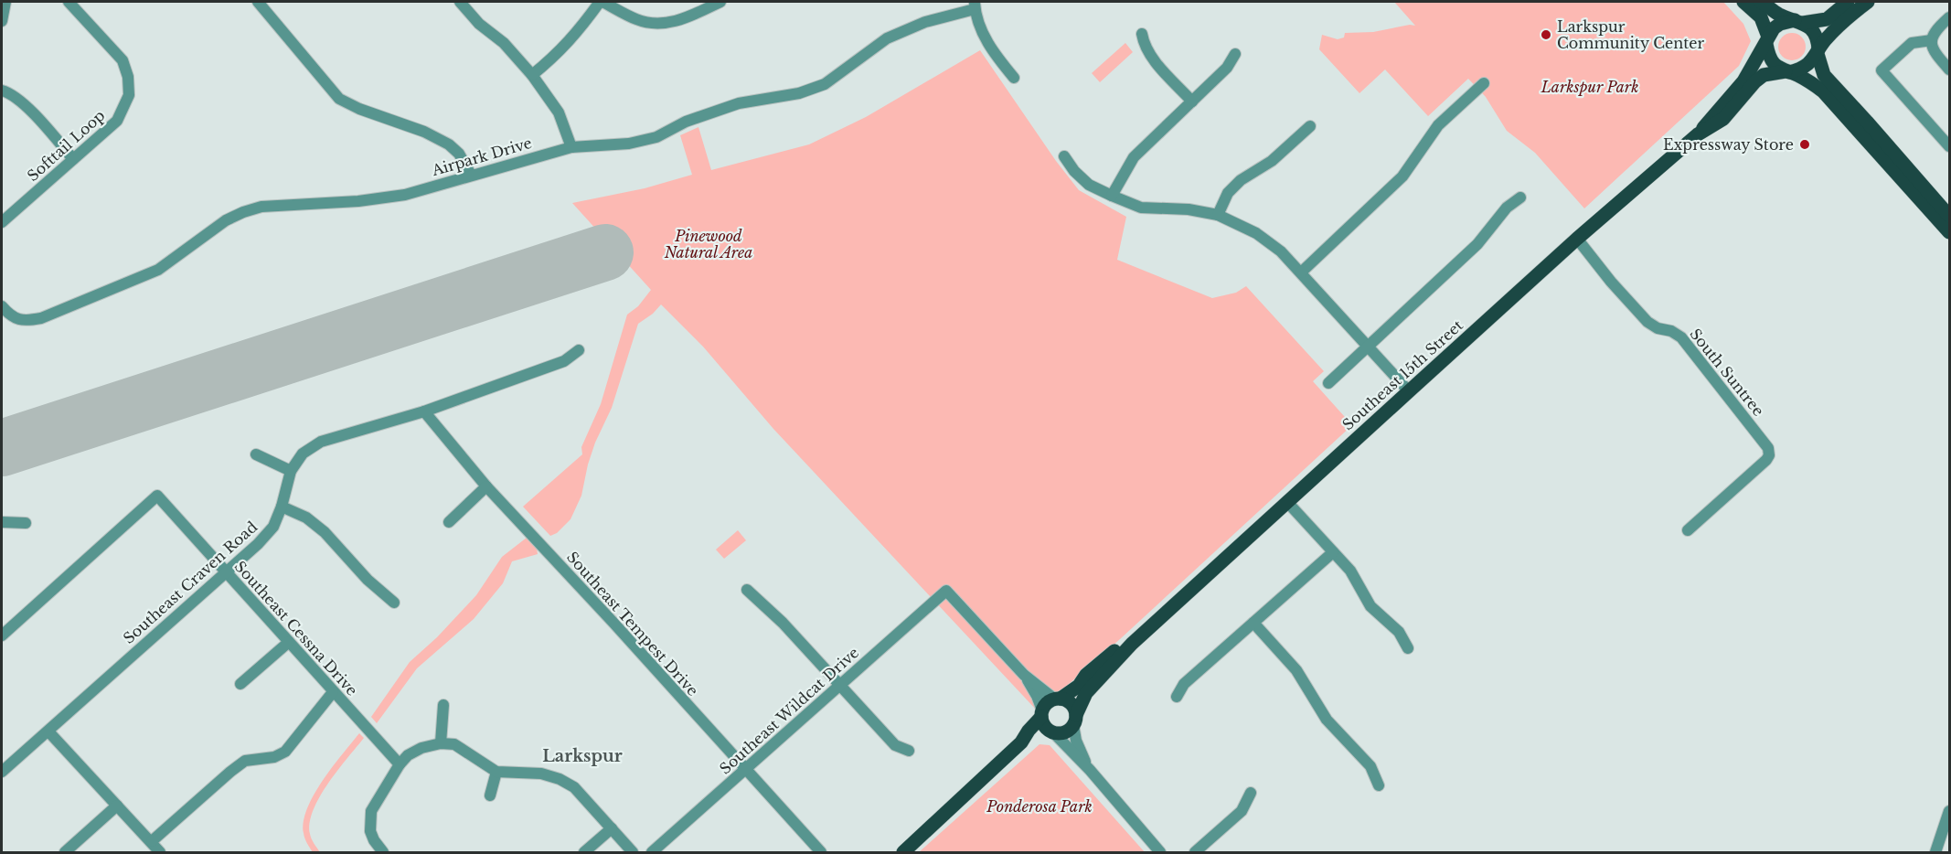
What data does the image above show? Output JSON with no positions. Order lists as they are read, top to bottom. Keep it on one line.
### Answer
{"streets":{"main road":["Southeast 15th Street"],"street":["Softtail Loop","Airpark Drive","South Suntree","Southeast Craven Road","Southeast Tempest Drive","Southeast Cessna Drive","Southeast Wildcat Drive"]},"crossings":[["South Suntree","Southeast 15th Street"],["Southeast Craven Road","Southeast Tempest Drive"],["Southeast Craven Road","Southeast Cessna Drive"],["Southeast Tempest Drive","Southeast Wildcat Drive"]],"districts":["Larkspur"],"parks":["Larkspur Park","Pinewood Natural Area","Ponderosa Park"],"places":["Larkspur Community Center","Expressway Store"]}
